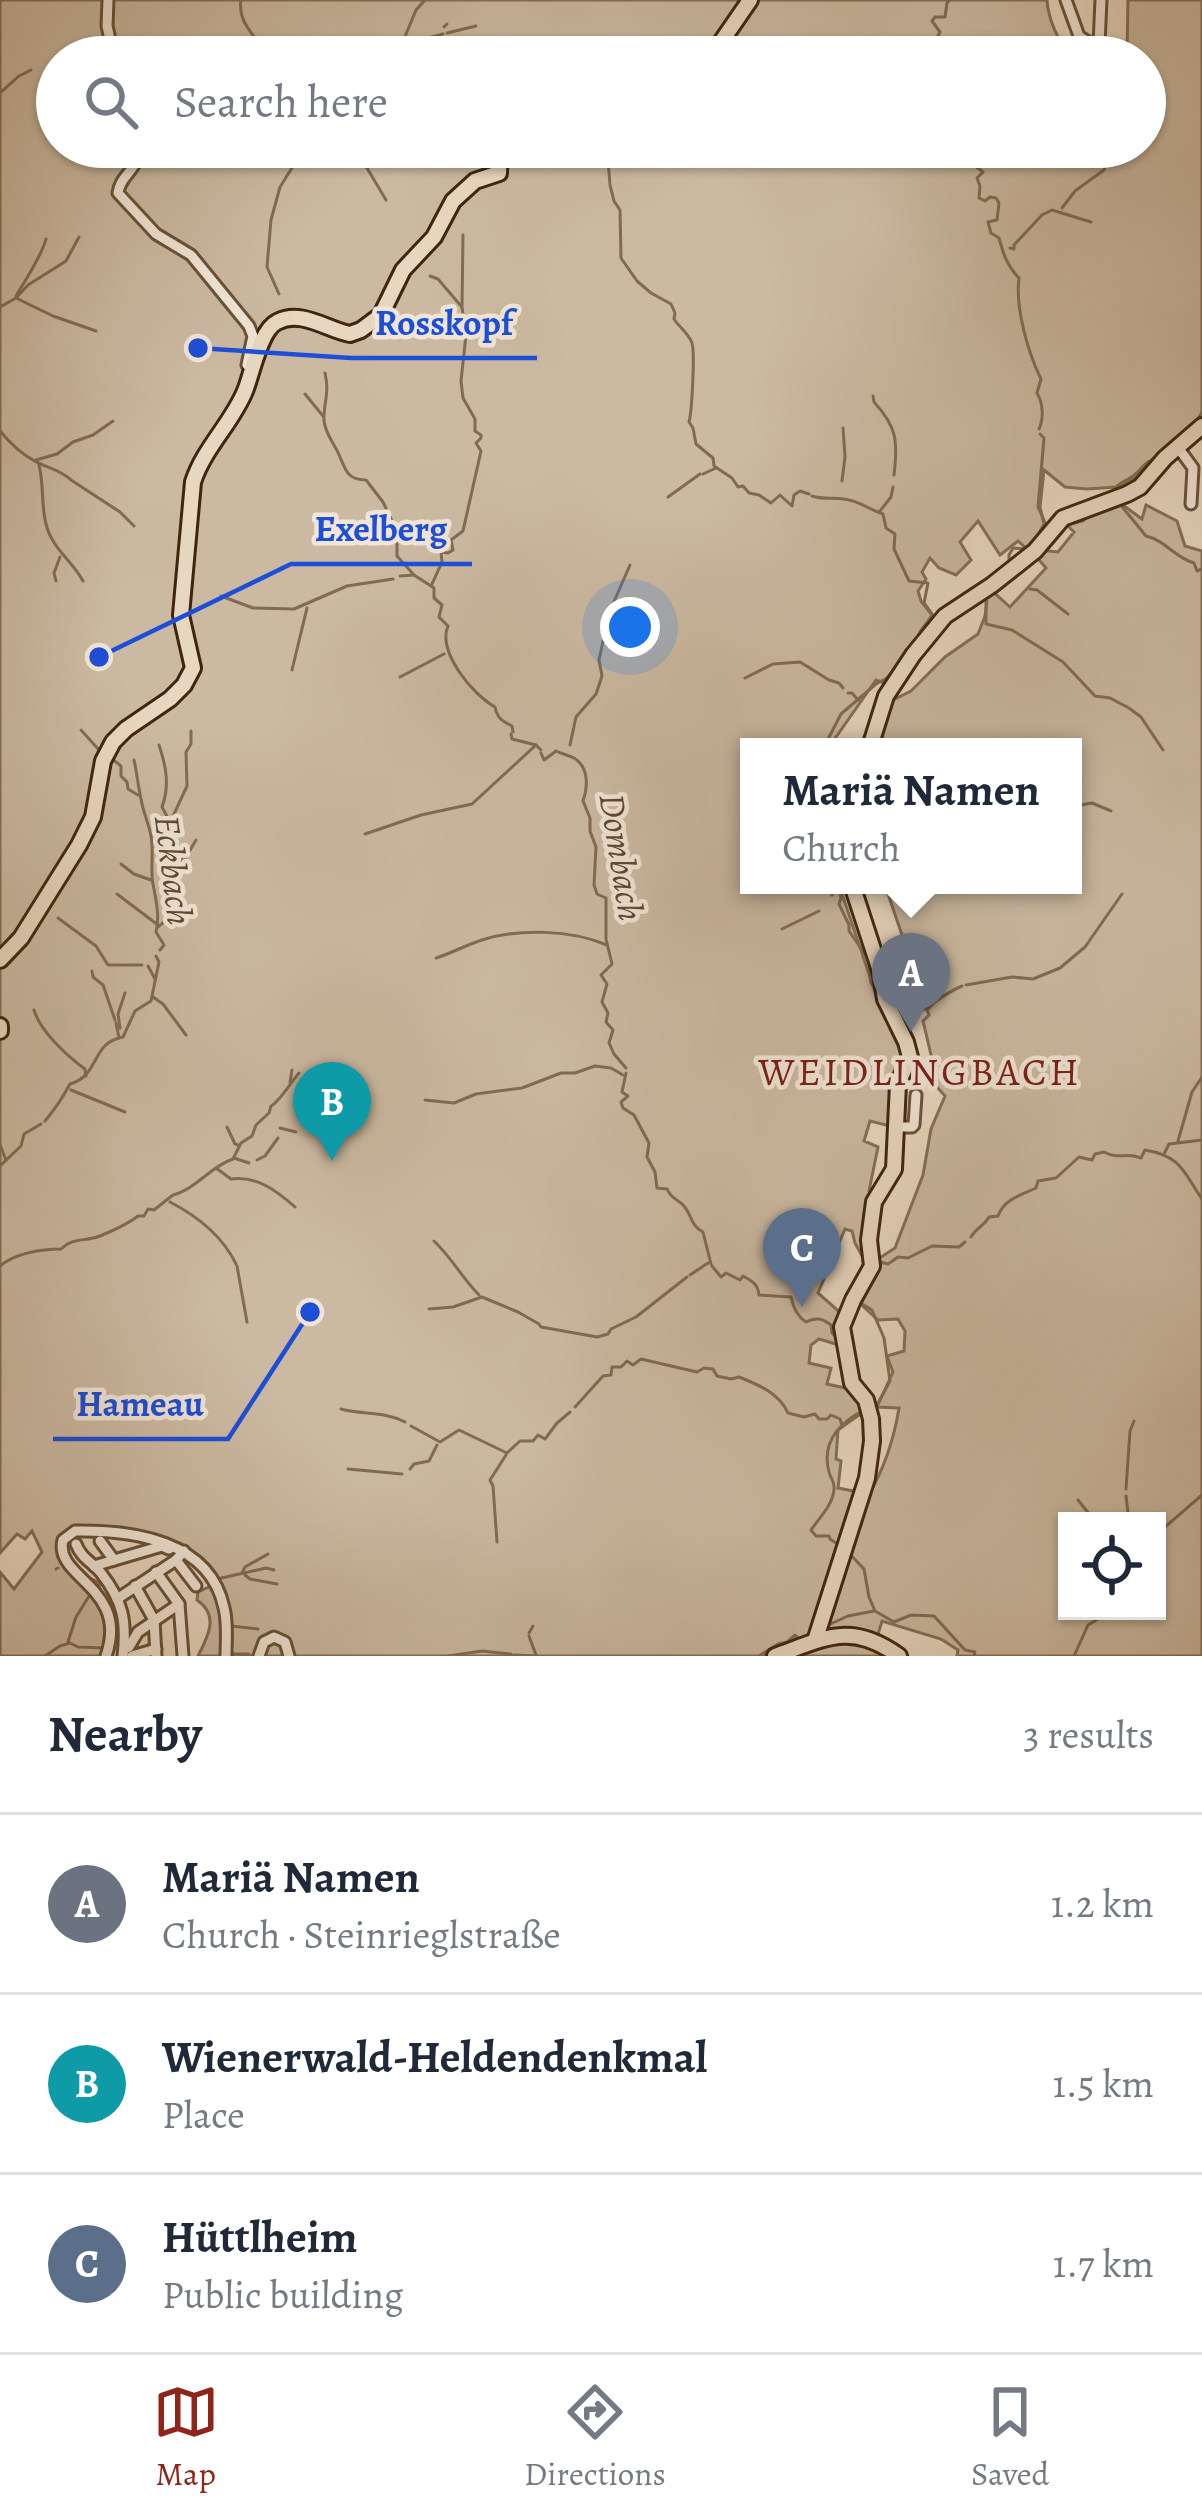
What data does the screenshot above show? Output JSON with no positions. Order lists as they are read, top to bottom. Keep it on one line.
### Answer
{"districts":["WEIDLINGBACH"],"water":["Dombach","Eckbach"],"places":["Rosskopf","Exelberg","Hameau"],"page":{"search":"Search here","popup":["Mariä Namen","Church"],"pins":["A","B","C"],"heading":["Nearby","3 results"],"list":[{"mark":"A","name":"Mariä Namen","note":"Church · Steinrieglstraße","value":"1.2 km"},{"mark":"B","name":"Wienerwald-Heldendenkmal","note":"Place","value":"1.5 km"},{"mark":"C","name":"Hüttlheim","note":"Public building","value":"1.7 km"}],"nav":["Map","Directions","Saved"]}}
